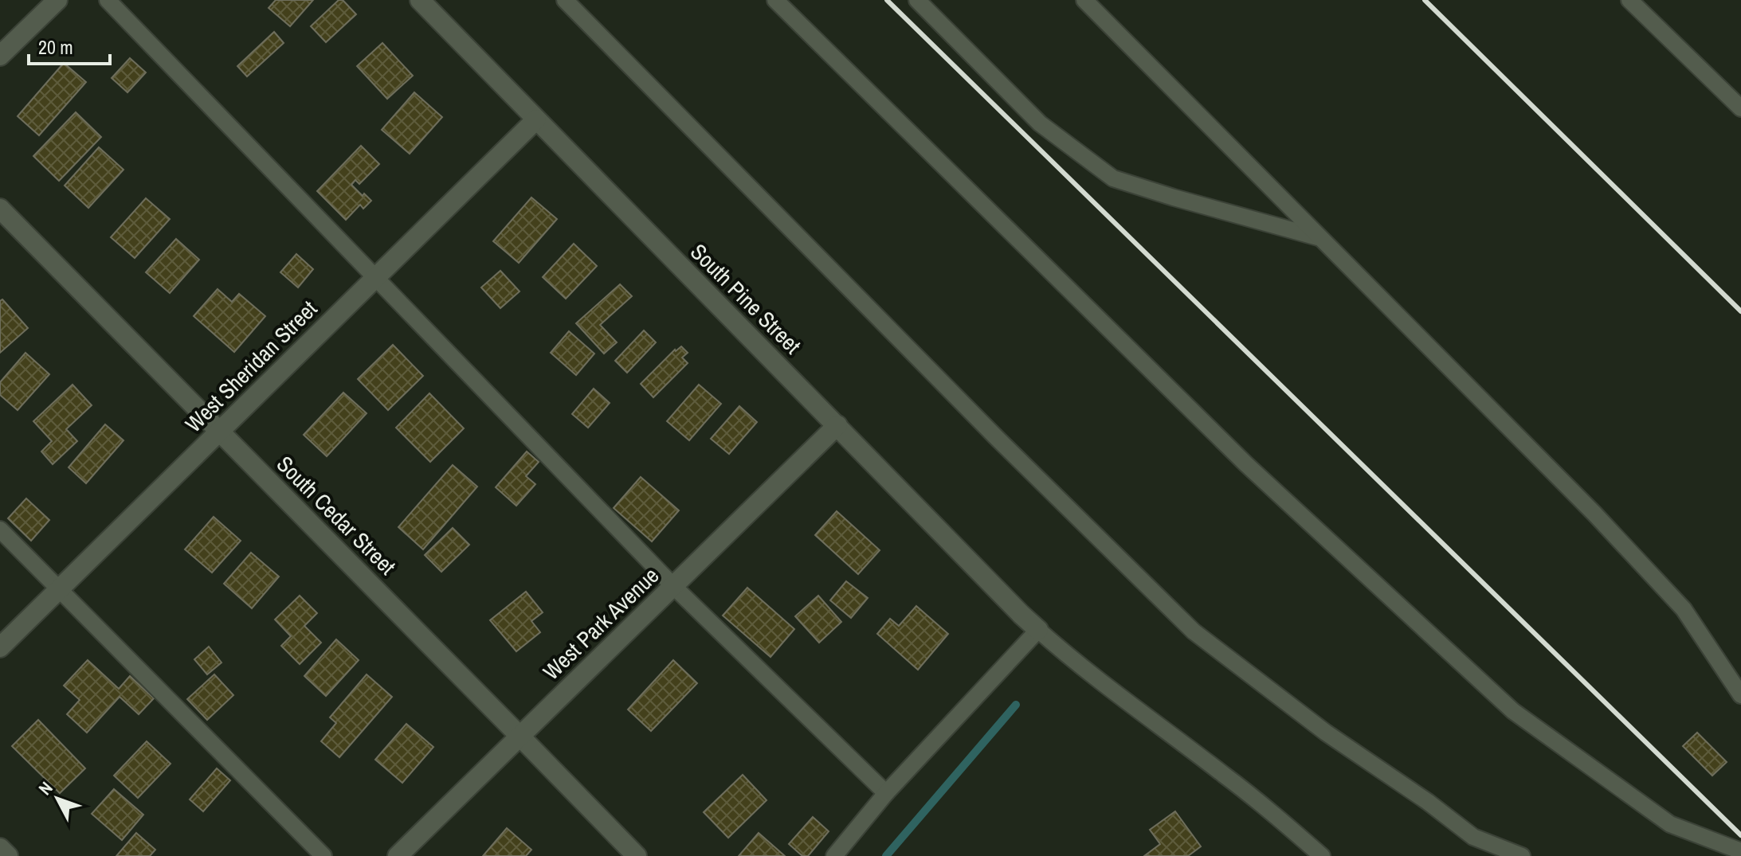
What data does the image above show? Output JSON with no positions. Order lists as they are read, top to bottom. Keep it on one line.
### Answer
{"streets":{"street":["South Pine Street","West Sheridan Street","South Cedar Street","West Park Avenue"]},"crossings":[["South Pine Street","West Sheridan Street"],["South Pine Street","West Park Avenue"],["West Sheridan Street","South Cedar Street"],["South Cedar Street","West Park Avenue"]],"scale_bar":"20 m","north":"top left"}
